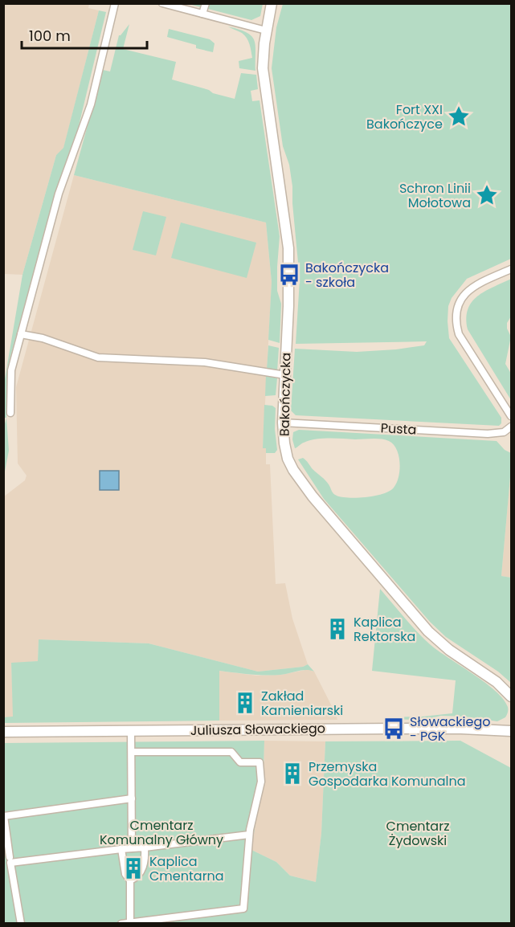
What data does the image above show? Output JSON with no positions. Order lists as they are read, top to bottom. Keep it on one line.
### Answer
{"streets":{"street":["Bakończycka","Pusta","Juliusza Słowackiego"]},"crossings":[["Bakończycka","Pusta"]],"parks":["Cmentarz Komunalny Główny","Cmentarz Żydowski"],"places":{"place":["Fort XXI Bakończyce","Schron Linii Mołotowa"],"bus stop":["Bakończycka - szkoła","Słowackiego - PGK"],"building":["Kaplica Rektorska","Zakład Kamieniarski","Przemyska Gospodarka Komunalna","Kaplica Cmentarna"]},"scale_bar":"100 m"}
